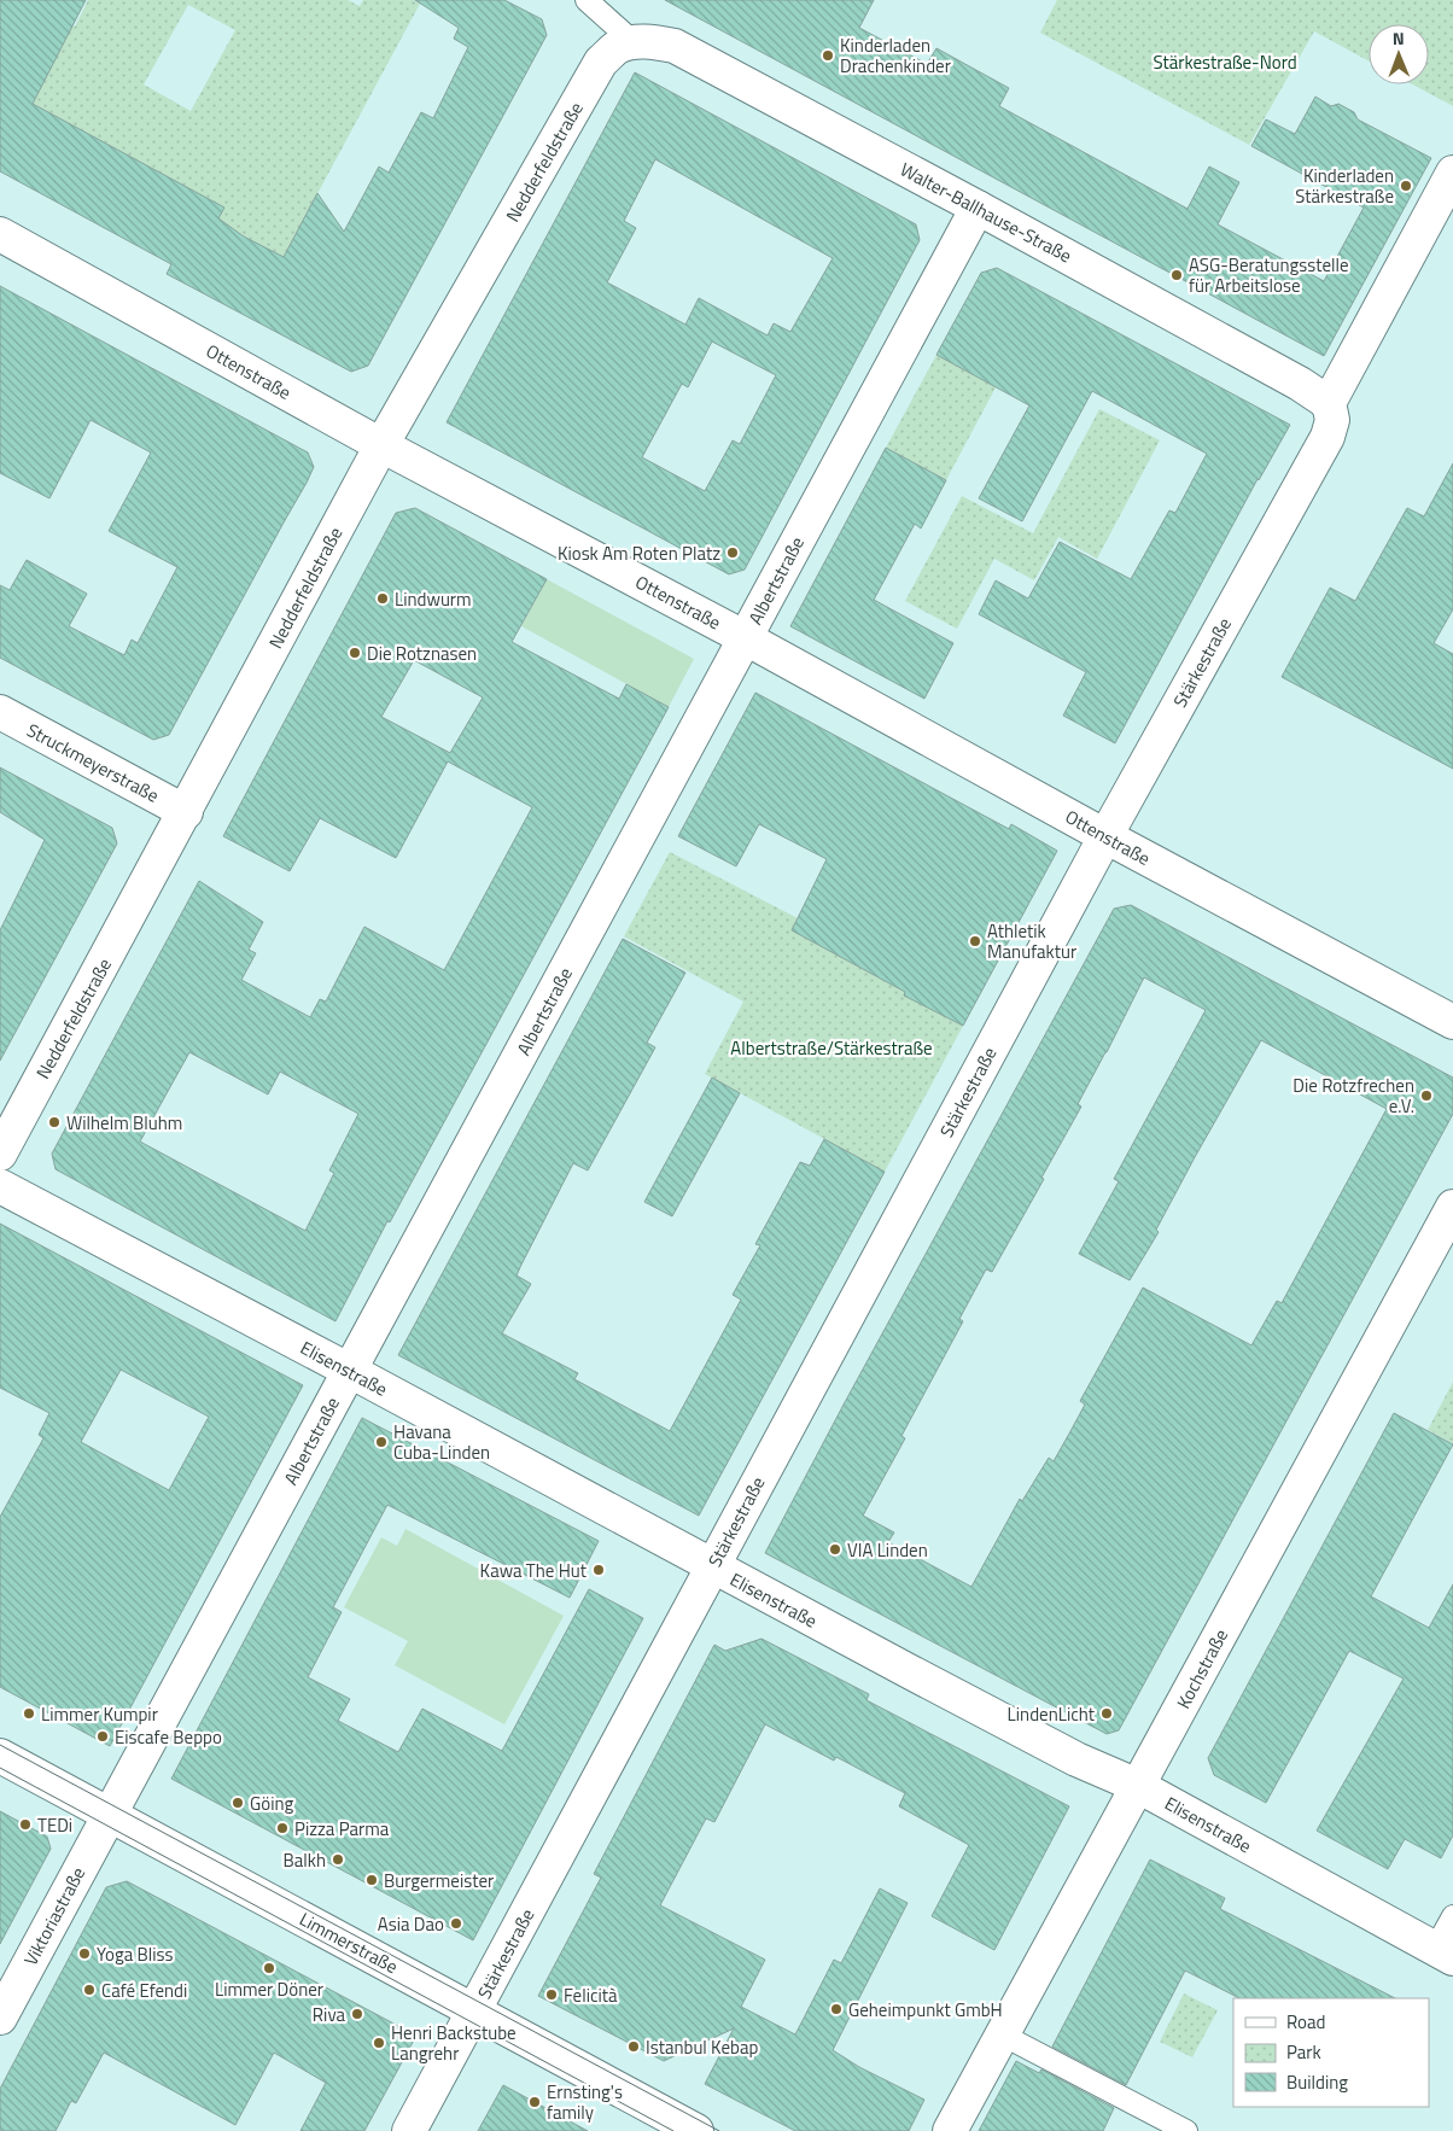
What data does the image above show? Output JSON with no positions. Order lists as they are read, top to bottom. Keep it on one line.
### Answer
{"streets":{"street":["Nedderfeldstraße","Walter-Ballhause-Straße","Ottenstraße","Albertstraße","Stärkestraße","Struckmeyerstraße","Elisenstraße","Kochstraße","Viktoriastraße","Limmerstraße"]},"crossings":[["Nedderfeldstraße","Walter-Ballhause-Straße"],["Nedderfeldstraße","Ottenstraße"],["Nedderfeldstraße","Struckmeyerstraße"],["Walter-Ballhause-Straße","Albertstraße"],["Walter-Ballhause-Straße","Stärkestraße"],["Ottenstraße","Albertstraße"],["Ottenstraße","Stärkestraße"],["Albertstraße","Elisenstraße"],["Albertstraße","Viktoriastraße"],["Albertstraße","Limmerstraße"],["Stärkestraße","Elisenstraße"],["Stärkestraße","Limmerstraße"],["Elisenstraße","Kochstraße"],["Viktoriastraße","Limmerstraße"]],"parks":["Stärkestraße-Nord","Albertstraße/Stärkestraße"],"places":["Kinderladen Drachenkinder","Kinderladen Stärkestraße","ASG-Beratungsstelle für Arbeitslose","Kiosk Am Roten Platz","Lindwurm","Die Rotznasen","Athletik Manufaktur","Die Rotzfrechen e.V.","Wilhelm Bluhm","Havana Cuba-Linden","VIA Linden","Kawa The Hut","Limmer Kumpir","LindenLicht","Eiscafe Beppo","Göing","TEDi","Pizza Parma","Balkh","Burgermeister","Asia Dao","Yoga Bliss","Limmer Döner","Café Efendi","Felicità","Geheimpunkt GmbH","Riva","Henri Backstube Langrehr","Istanbul Kebap","Ernsting's family"],"legend":["Road","Park","Building"],"north":"top"}
